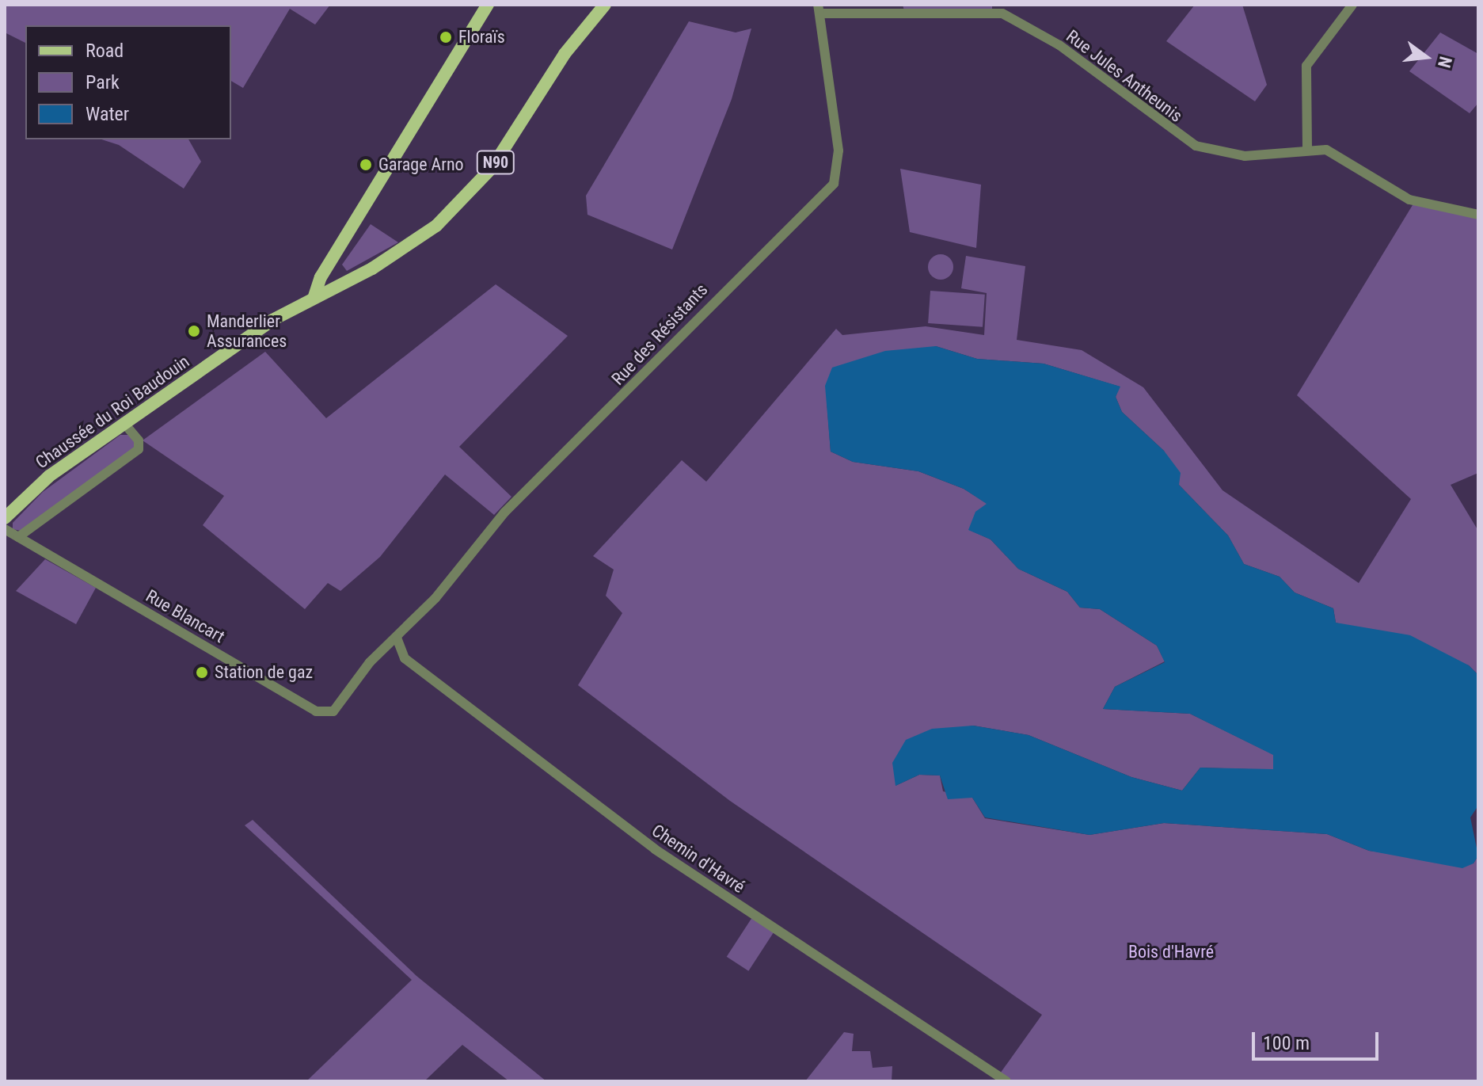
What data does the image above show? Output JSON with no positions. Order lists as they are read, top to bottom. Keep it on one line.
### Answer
{"streets":{"main road":["N90","Chaussée du Roi Baudouin"],"street":["Rue Jules Antheunis","Rue des Résistants","Rue Blancart","Chemin d'Havré"]},"crossings":[["Rue Jules Antheunis","Rue des Résistants"],["Rue des Résistants","Rue Blancart"],["Rue des Résistants","Chemin d'Havré"],["Rue Blancart","Chemin d'Havré"]],"parks":["Bois d'Havré"],"places":["Floraïs","Garage Arno","Manderlier Assurances","Station de gaz"],"legend":["Road","Park","Water"],"scale_bar":"100 m","north":"right"}
